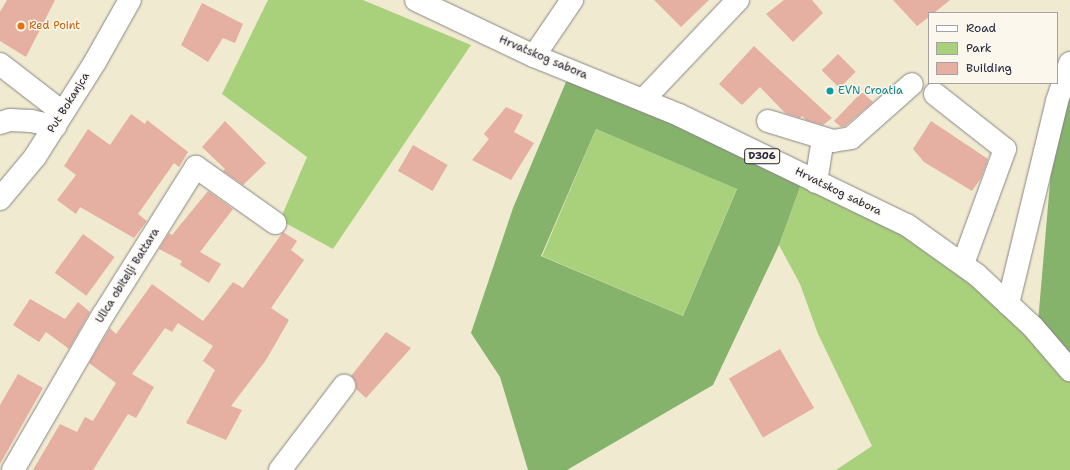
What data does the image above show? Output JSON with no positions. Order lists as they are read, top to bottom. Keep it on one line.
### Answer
{"streets":{"street":["Hrvatskog sabora","Put Bokanjca","D306","Ulica obitelji Battara"]},"places":["Red Point","EVN Croatia"],"legend":["Road","Park","Building"]}
